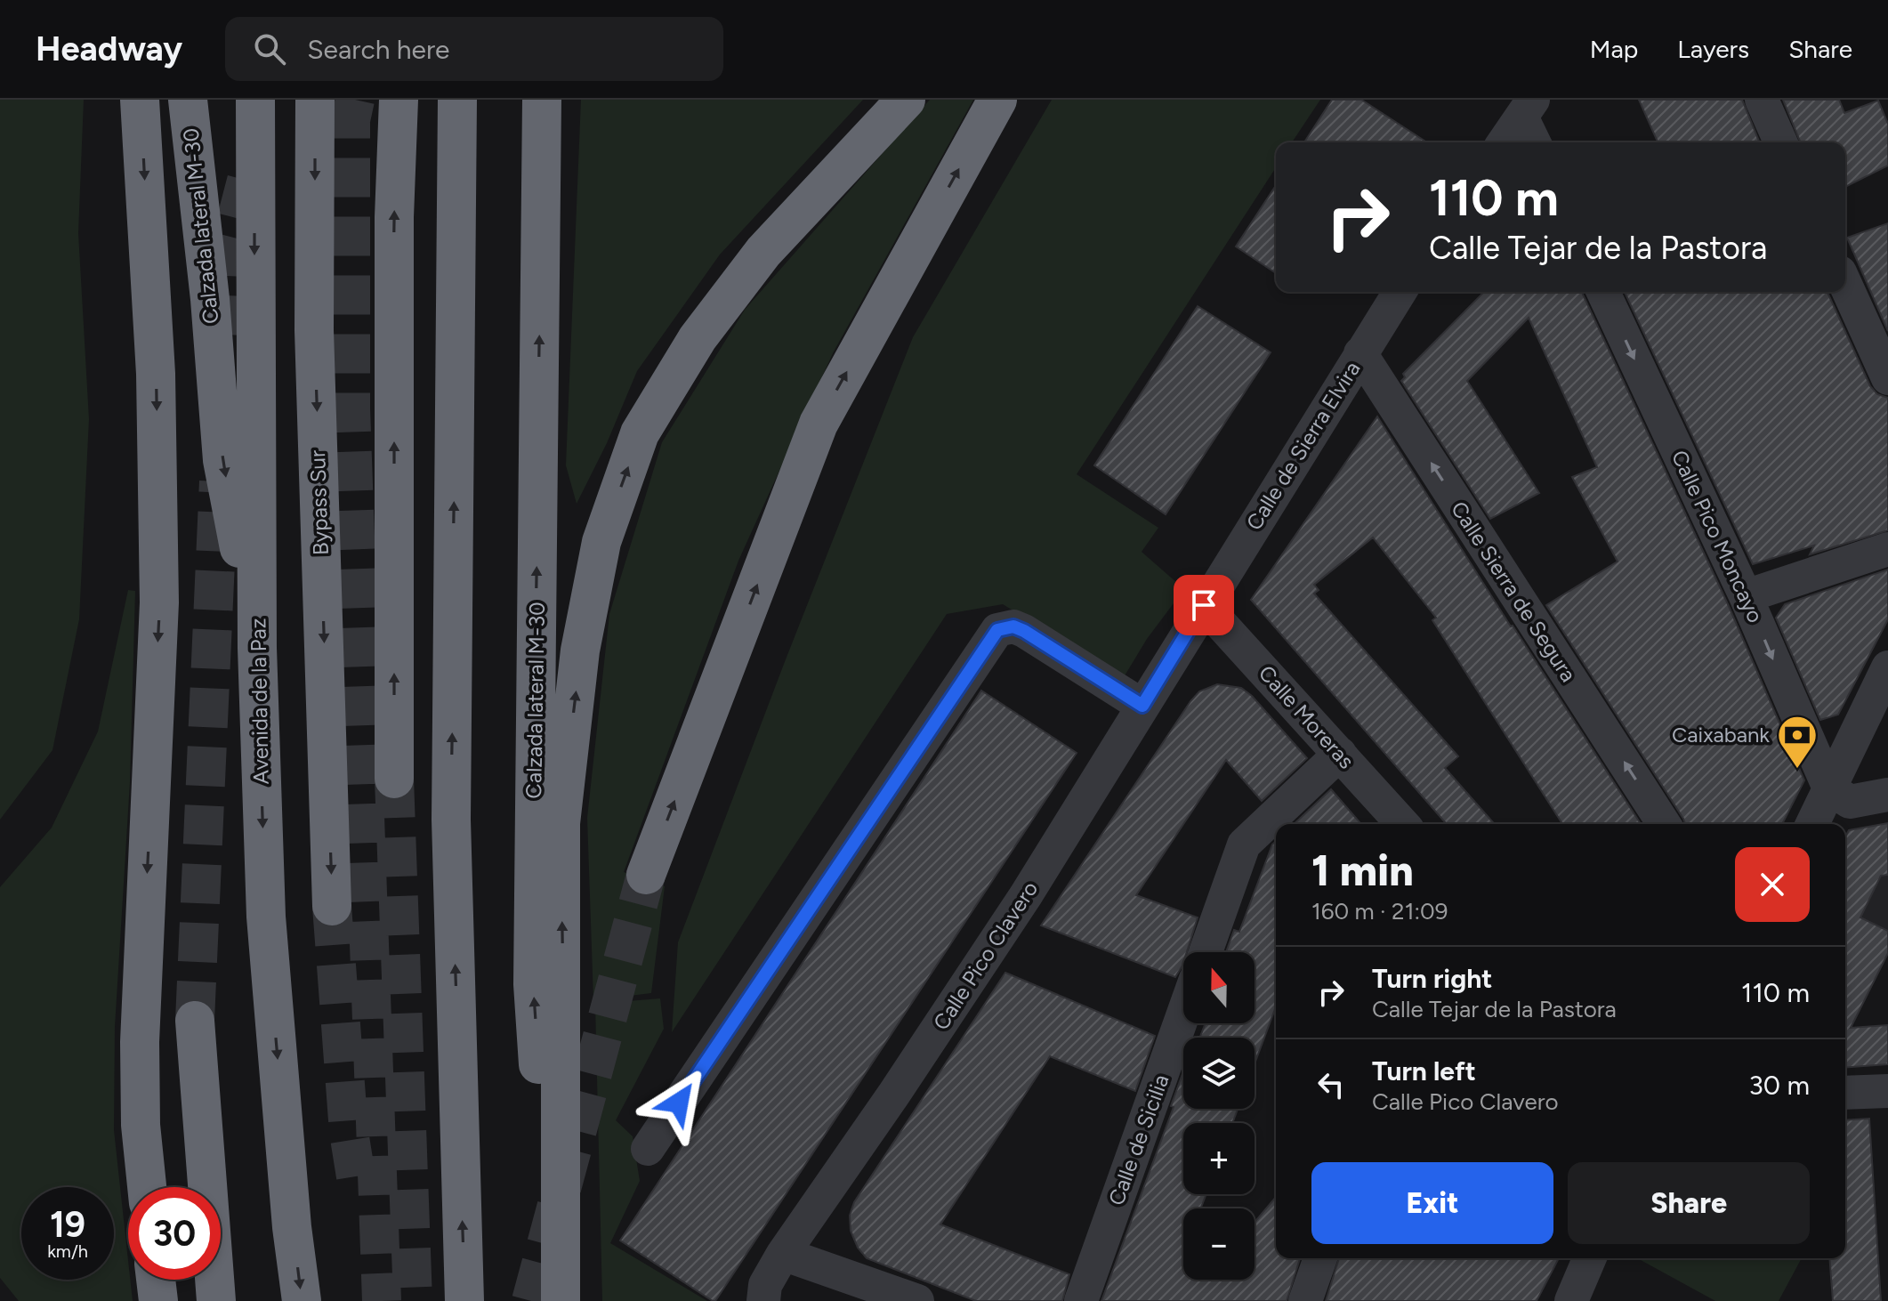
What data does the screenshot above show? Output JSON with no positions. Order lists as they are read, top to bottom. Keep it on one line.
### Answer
{"streets":{"highway":["Calzada lateral M-30","Bypass Sur","Avenida de la Paz"],"street":["Calle de Sierra Elvira","Calle Pico Moncayo","Calle Sierra de Segura","Calle Moreras","Calle Pico Clavero","Calle de Sicilia"]},"crossings":[["Calzada lateral M-30","Avenida de la Paz"],["Calle de Sierra Elvira","Calle Sierra de Segura"],["Calle de Sierra Elvira","Calle Moreras"],["Calle de Sierra Elvira","Calle Pico Clavero"],["Calle Moreras","Calle Pico Clavero"]],"one_way":["Calle Pico Moncayo","Calle Sierra de Segura"],"places":{"bank":["Caixabank"]},"north":"top","page":{"header":"Headway","search":"Search here","nav":["Map","Layers","Share"],"turn":["110 m","Calle Tejar de la Pastora"],"heading":["1 min","160 m · 21:09"],"list":[{"name":"Turn right","note":"Calle Tejar de la Pastora","value":"110 m"},{"name":"Turn left","note":"Calle Pico Clavero","value":"30 m"}],"map_buttons":["+","−"],"buttons":["Exit","Share"],"speed":"19 km/h","limit":"30"}}
